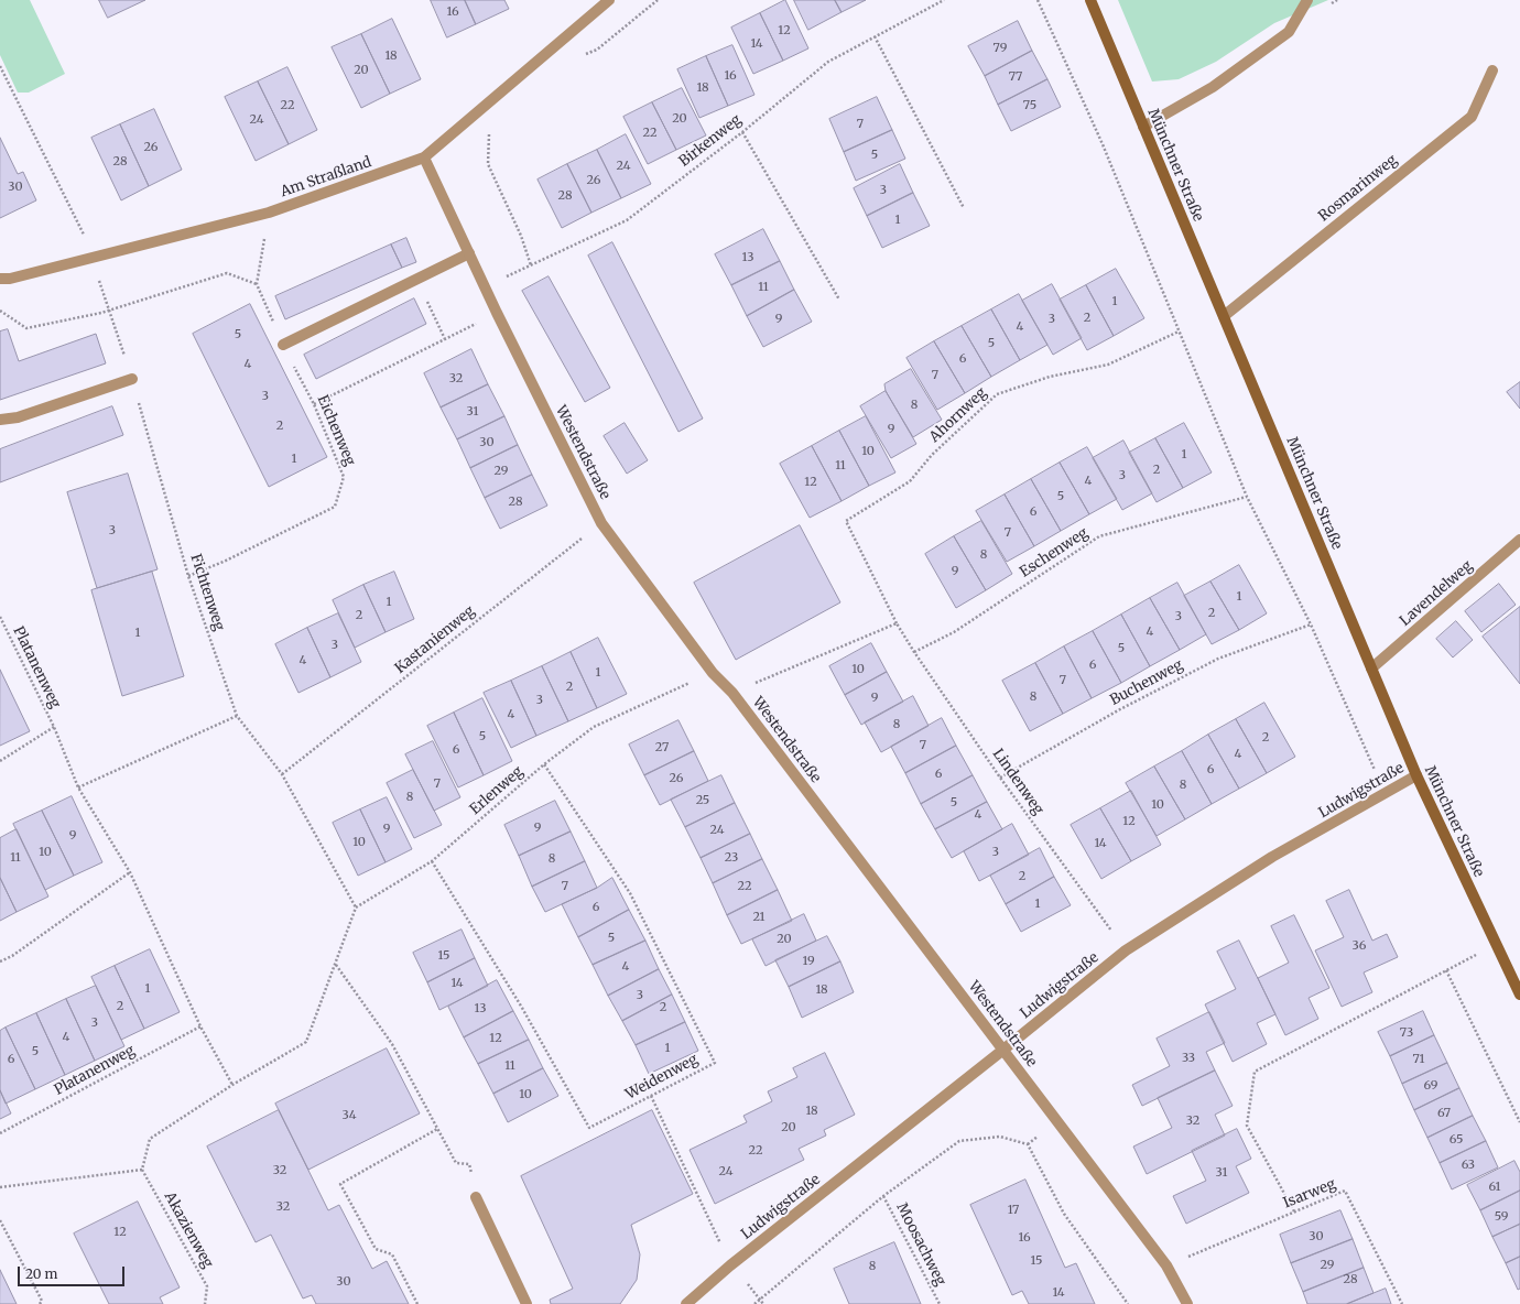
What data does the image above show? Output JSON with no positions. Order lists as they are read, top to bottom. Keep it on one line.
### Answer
{"streets":{"street":["Münchner Straße","Am Straßland","Rosmarinweg","Westendstraße","Lavendelweg","Ludwigstraße"],"path":["Birkenweg","Ahornweg","Eichenweg","Eschenweg","Fichtenweg","Kastanienweg","Platanenweg","Buchenweg","Lindenweg","Erlenweg","Weidenweg","Isarweg","Akazienweg","Moosachweg"]},"crossings":[["Birkenweg","Westendstraße"],["Münchner Straße","Rosmarinweg"],["Münchner Straße","Lavendelweg"],["Münchner Straße","Ludwigstraße"],["Am Straßland","Westendstraße"],["Am Straßland","Fichtenweg"],["Ahornweg","Lindenweg"],["Eichenweg","Fichtenweg"],["Westendstraße","Kastanienweg"],["Westendstraße","Erlenweg"],["Westendstraße","Ludwigstraße"],["Westendstraße","Isarweg"],["Eschenweg","Lindenweg"],["Fichtenweg","Kastanienweg"],["Fichtenweg","Erlenweg"],["Buchenweg","Lindenweg"],["Lindenweg","Ludwigstraße"],["Erlenweg","Weidenweg"]],"house_numbers":["16","12","14","79","18","20","16","77","18","22","75","20","24","7","22","26","5","28","24","26","30","3","28","1","13","11","1","2","9","3","4","5","5","6","4","7","32","3","8","31","2","9","30","10","1","1","11","2","29","3","4","12","5","28","6","3","7","8","9","1","1","2","2","3","4","1","3","5","4","6","10","1","7","2","8","9","3","4","8","5","2","7","27","6","4","6","6","26","7","8","8","25","5","10","4","12","9","9","24","9","10","14","10","3","11","23","8","2","7","22","1","6","21","5","20","36","15","19","4","14","1","18","3","2","2","13","3","73","4","12","1","5","33","6","71","11","69","10","18","67","34","32","20","65","22","63","32","24","31","61","32","17","59","12","30","16","15","29","8","28","30","14"],"scale_bar":"20 m"}
